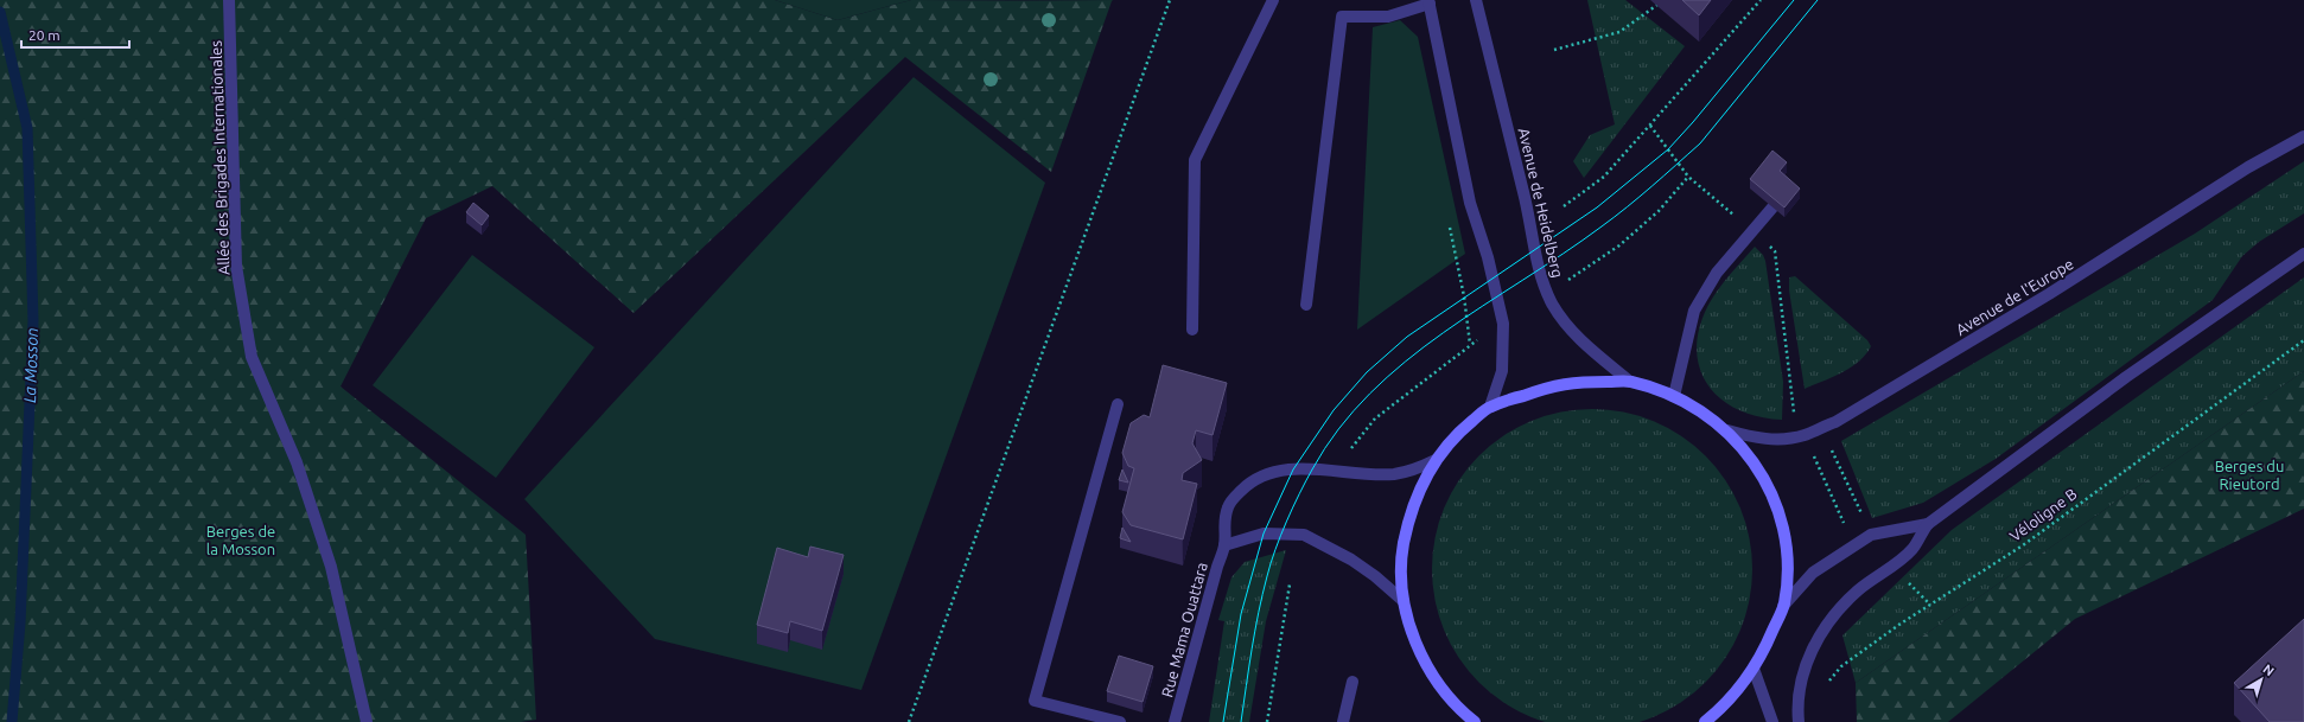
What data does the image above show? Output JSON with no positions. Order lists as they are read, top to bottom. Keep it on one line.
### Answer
{"streets":{"street":["Allée des Brigades Internationales","Avenue de Heidelberg","Avenue de l'Europe","Rue Mama Ouattara"],"path":["Véloligne B"]},"water":["La Mosson"],"parks":["Berges du Rieutord","Berges de la Mosson"],"scale_bar":"20 m","north":"top right"}
